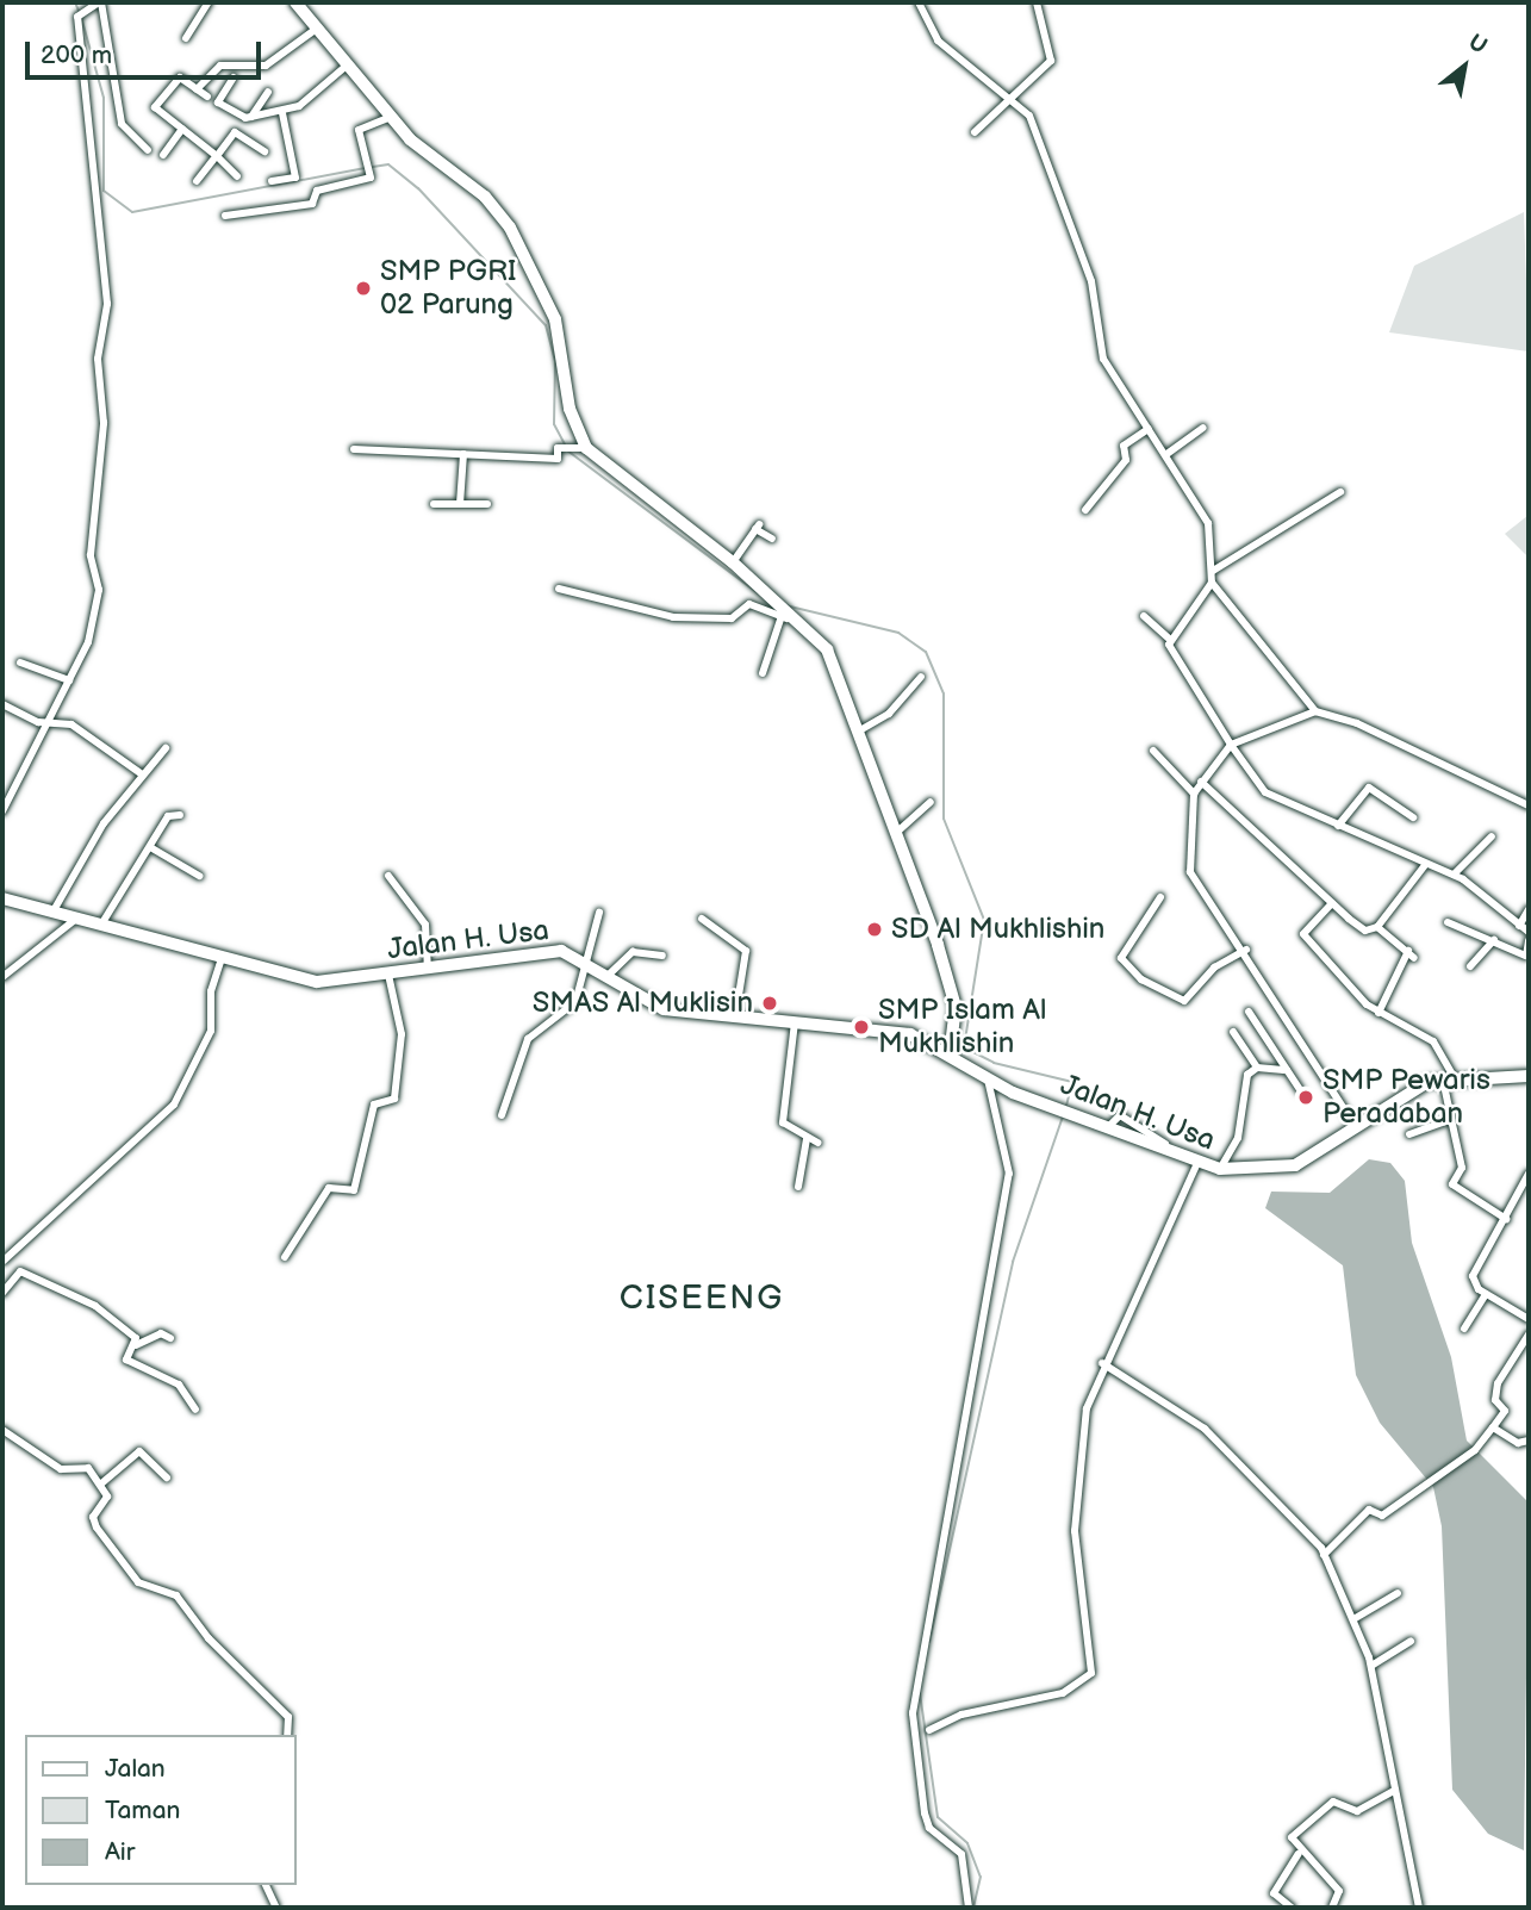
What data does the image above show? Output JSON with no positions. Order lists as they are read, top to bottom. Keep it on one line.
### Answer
{"streets":{"street":["Jalan H. Usa"]},"districts":["CISEENG"],"places":["SMP PGRI 02 Parung","SD Al Mukhlishin","SMAS Al Muklisin","SMP Islam Al Mukhlishin","SMP Pewaris Peradaban"],"legend":["Jalan","Taman","Air"],"scale_bar":"200 m","north":"top right"}
